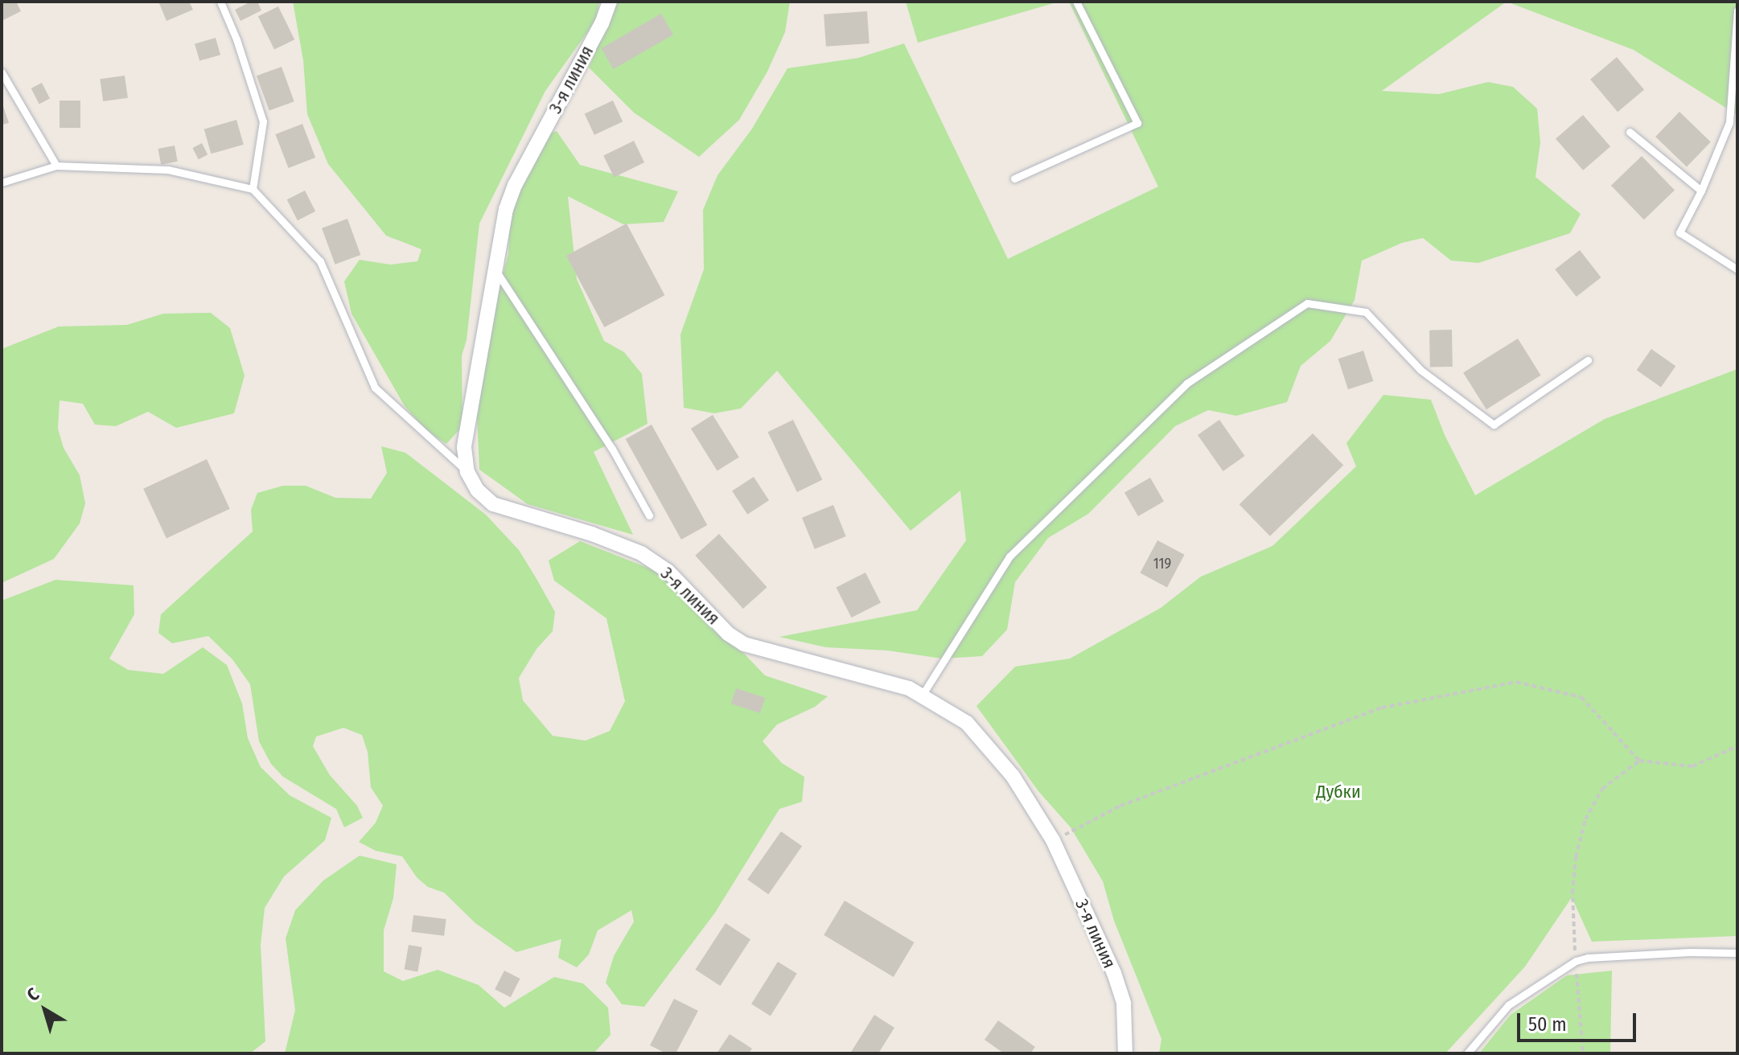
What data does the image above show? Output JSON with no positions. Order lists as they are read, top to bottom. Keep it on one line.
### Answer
{"streets":{"street":["3-я линия"]},"parks":["Дубки"],"house_numbers":["119"],"scale_bar":"50 m","north":"top left"}
